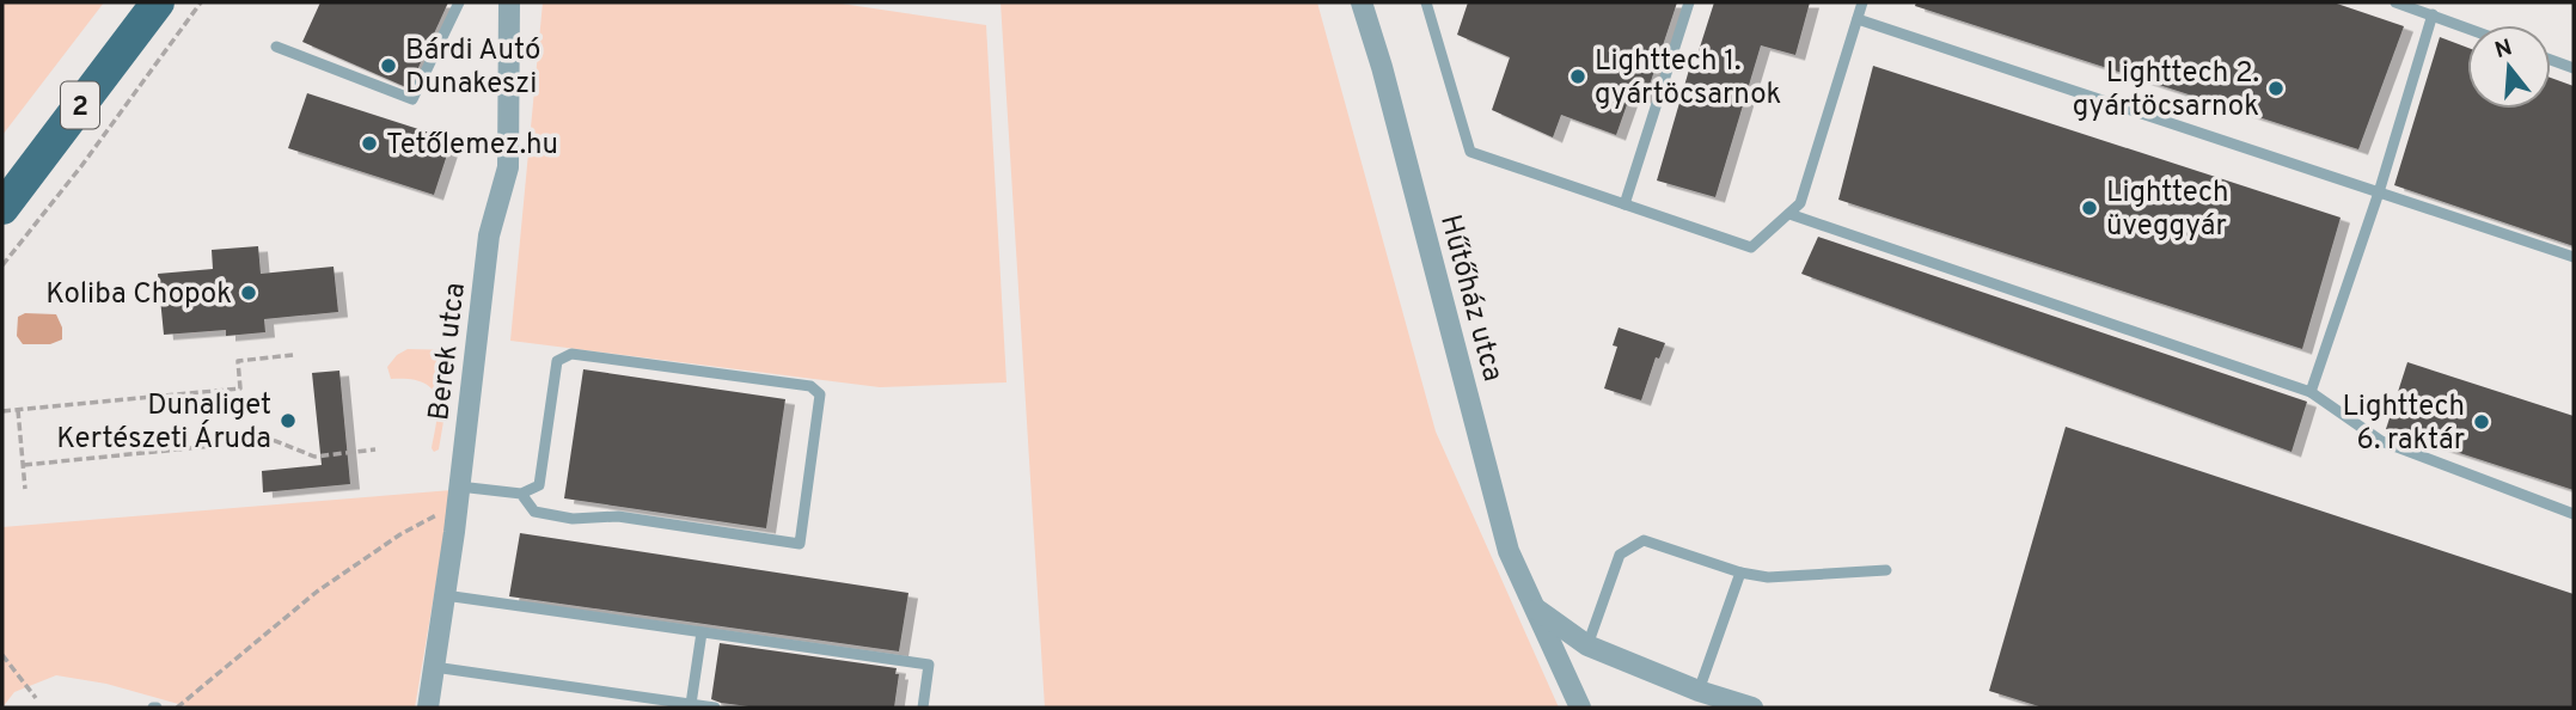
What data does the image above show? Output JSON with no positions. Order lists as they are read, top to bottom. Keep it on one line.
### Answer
{"streets":{"main road":["2"],"street":["Hűtőház utca","Berek utca"]},"places":["Bárdi Autó Dunakeszi","Lighttech 1. gyártöcsarnok","Lighttech 2. gyártöcsarnok","Tetőlemez.hu","Lighttech üveggyár","Koliba Chopok","Dunaliget Kertészeti Áruda","Lighttech 6. raktár"],"north":"top"}
